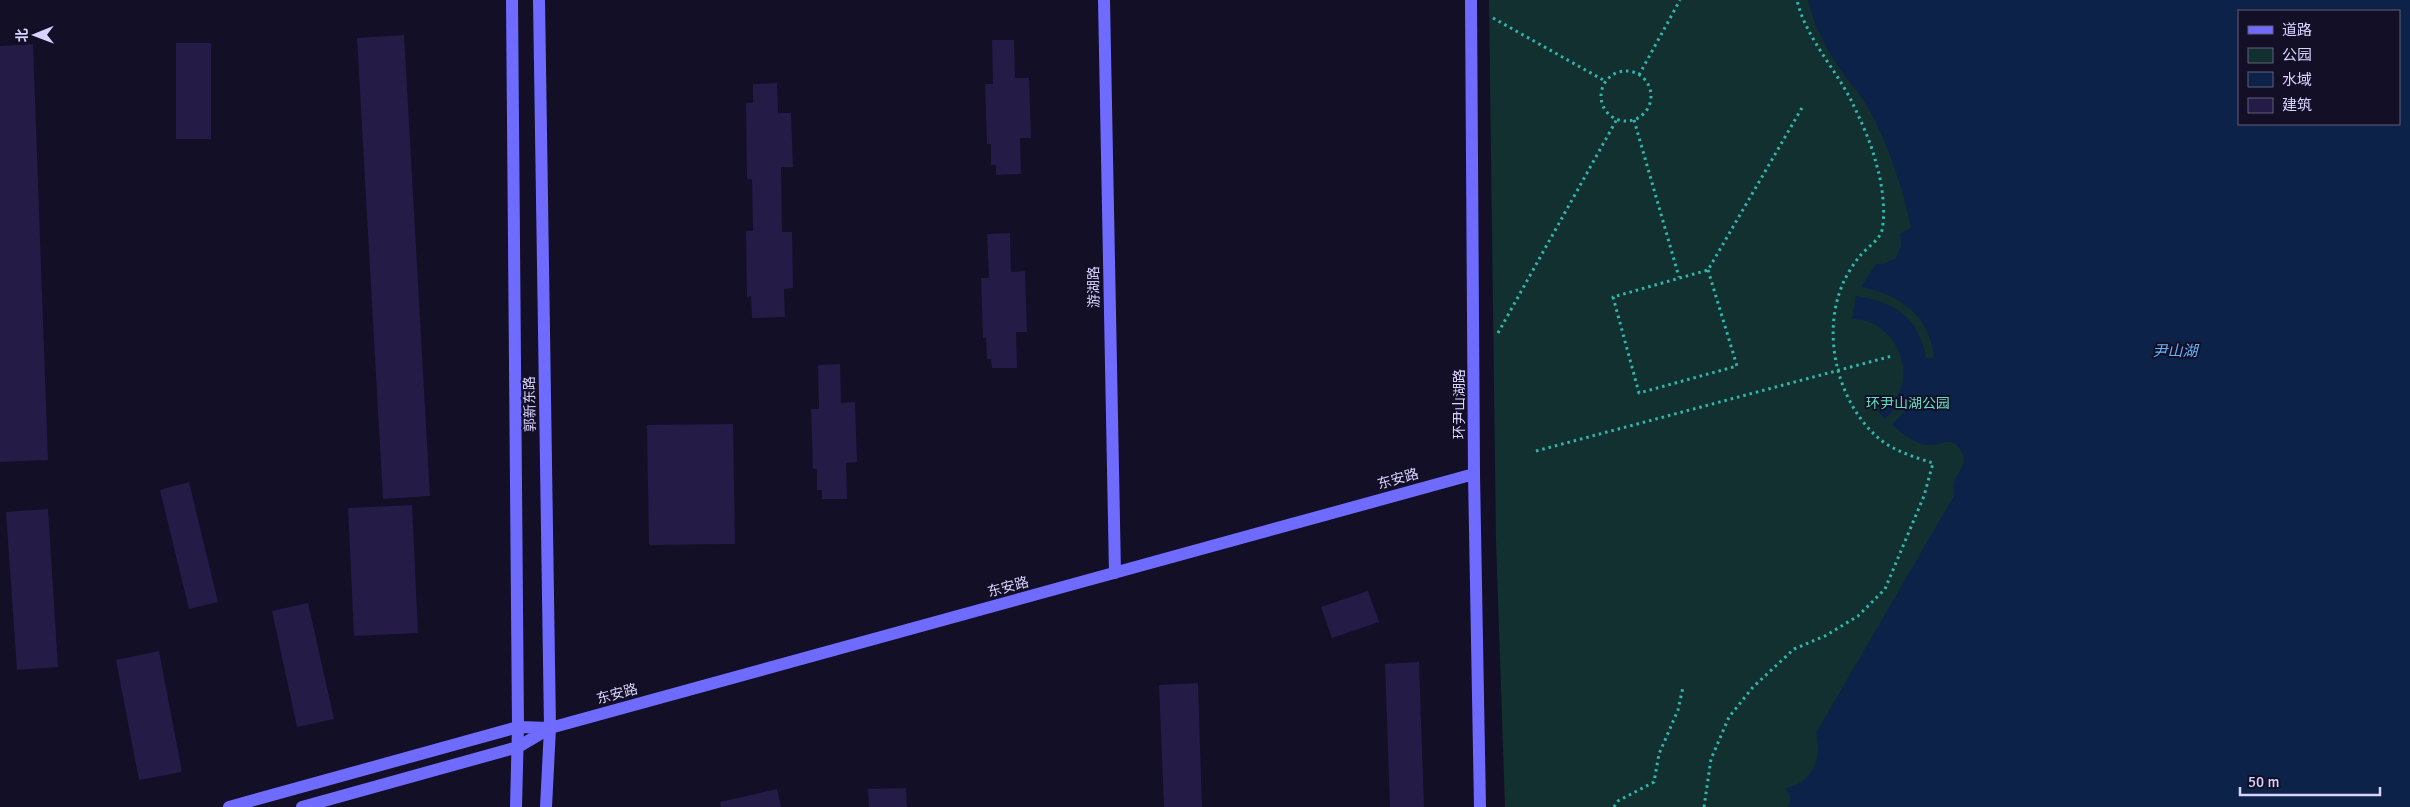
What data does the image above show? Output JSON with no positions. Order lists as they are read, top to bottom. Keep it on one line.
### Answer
{"streets":{"street":["游湖路","郭新东路","环尹山湖路","东安路"]},"crossings":[["游湖路","东安路"],["郭新东路","东安路"],["环尹山湖路","东安路"]],"water":["尹山湖"],"parks":["环尹山湖公园"],"legend":["道路","公园","水域","建筑"],"scale_bar":"50 m","north":"left"}
